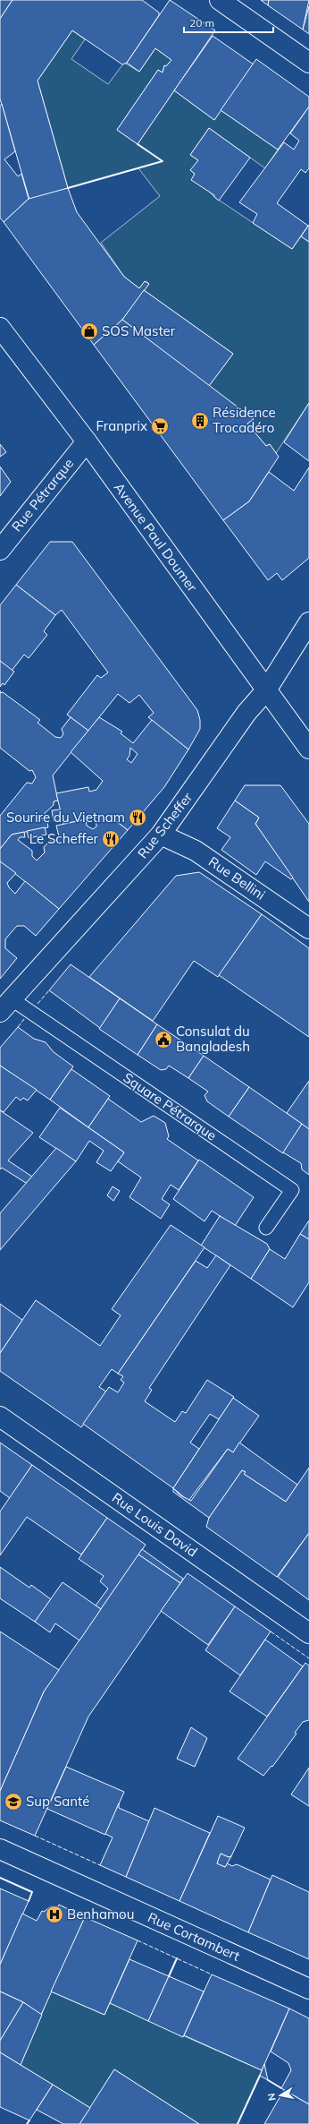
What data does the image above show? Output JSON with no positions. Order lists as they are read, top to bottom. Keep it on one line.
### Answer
{"streets":{"street":["Rue Pétrarque","Avenue Paul Doumer","Rue Scheffer","Rue Bellini","Rue Louis David","Rue Cortambert"],"lane":["Square Pétrarque"]},"crossings":[["Rue Pétrarque","Avenue Paul Doumer"],["Avenue Paul Doumer","Rue Scheffer"],["Rue Scheffer","Rue Bellini"],["Rue Scheffer","Square Pétrarque"]],"places":{"shop":["SOS Master"],"building":["Résidence Trocadéro"],"supermarket":["Franprix"],"restaurant":["Sourire du Vietnam","Le Scheffer"],"public building":["Consulat du Bangladesh"],"school or university":["Sup Santé"],"hospital":["Benhamou"]},"scale_bar":"20 m","north":"left"}
